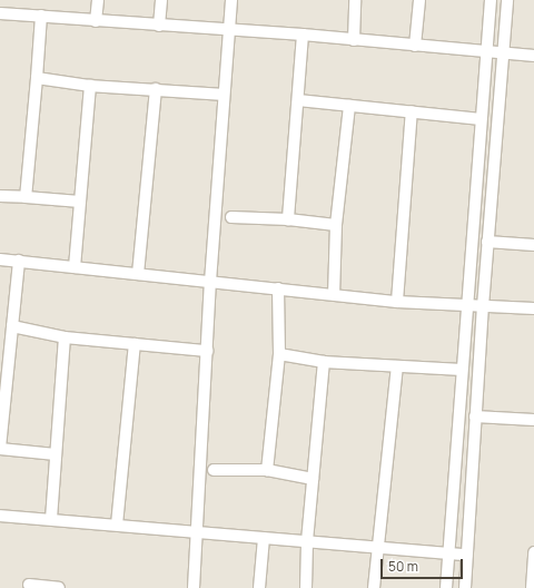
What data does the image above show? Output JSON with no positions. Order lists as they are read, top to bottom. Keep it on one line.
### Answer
{"scale_bar":"50 m"}
